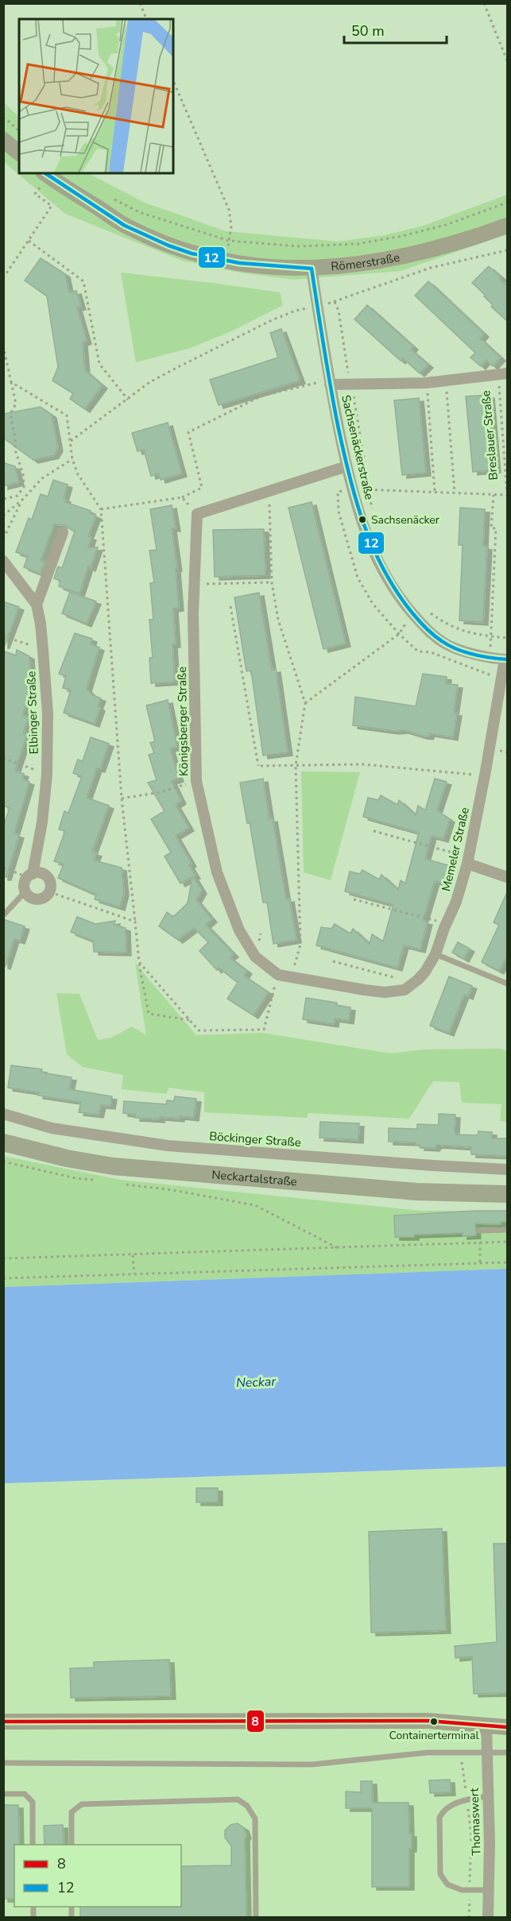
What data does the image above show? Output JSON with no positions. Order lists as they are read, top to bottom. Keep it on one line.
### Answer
{"streets":{"main road":["Römerstraße","Neckartalstraße"],"street":["Breslauer Straße","Sachsenäckerstraße","Elbinger Straße","Königsberger Straße","Memeler Straße","Böckinger Straße","Thomaswert"]},"crossings":[["Römerstraße","Sachsenäckerstraße"],["Breslauer Straße","Sachsenäckerstraße"],["Sachsenäckerstraße","Memeler Straße"],["Königsberger Straße","Memeler Straße"]],"water":["Neckar"],"places":["Sachsenäcker","Containerterminal"],"lines":["transit line 12","transit line 8"],"legend":["8","12"],"scale_bar":"50 m"}
